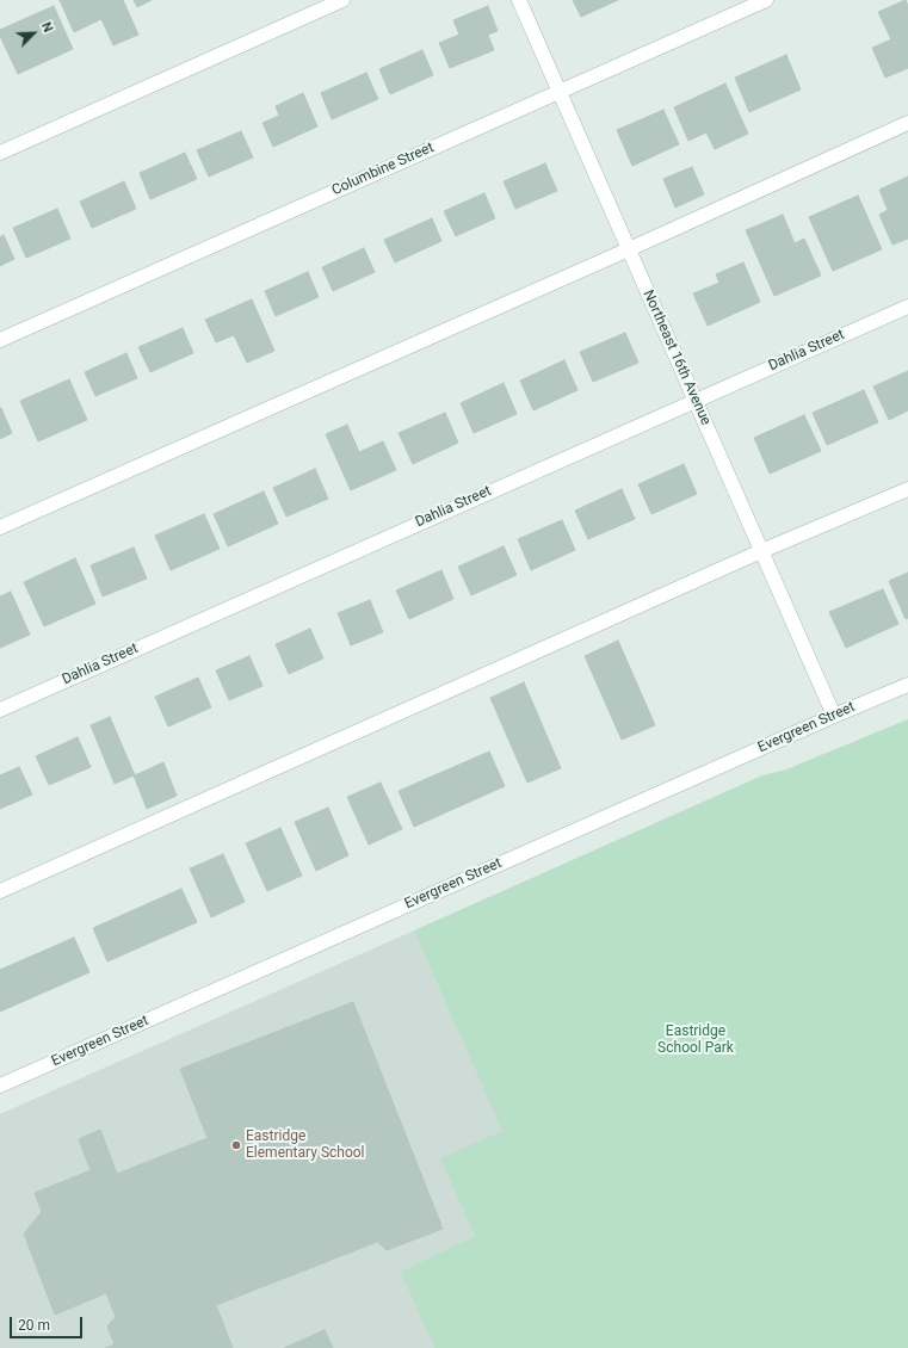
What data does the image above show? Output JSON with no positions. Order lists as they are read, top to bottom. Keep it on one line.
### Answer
{"streets":{"street":["Columbine Street","Dahlia Street","Northeast 16th Avenue","Evergreen Street"]},"crossings":[["Columbine Street","Northeast 16th Avenue"],["Dahlia Street","Northeast 16th Avenue"],["Northeast 16th Avenue","Evergreen Street"]],"parks":["Eastridge School Park"],"places":["Eastridge Elementary School"],"scale_bar":"20 m","north":"top right"}
